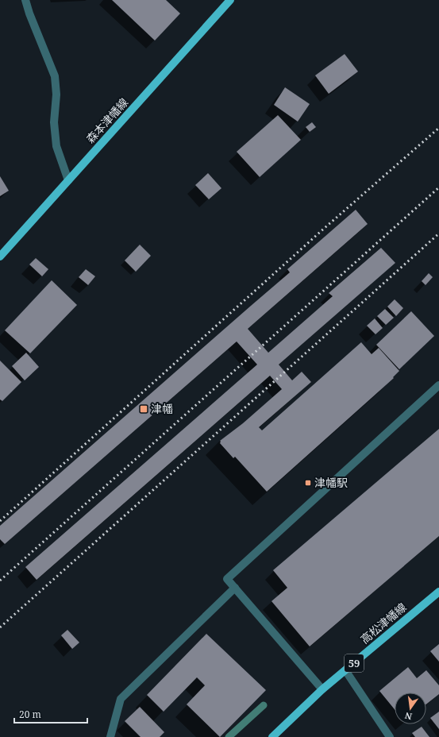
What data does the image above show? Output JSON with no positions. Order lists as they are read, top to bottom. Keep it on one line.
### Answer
{"streets":{"main road":["森本津幡線","高松津幡線","59"]},"places":{"transit":["津幡","津幡駅"]},"scale_bar":"20 m","north":"bottom"}
